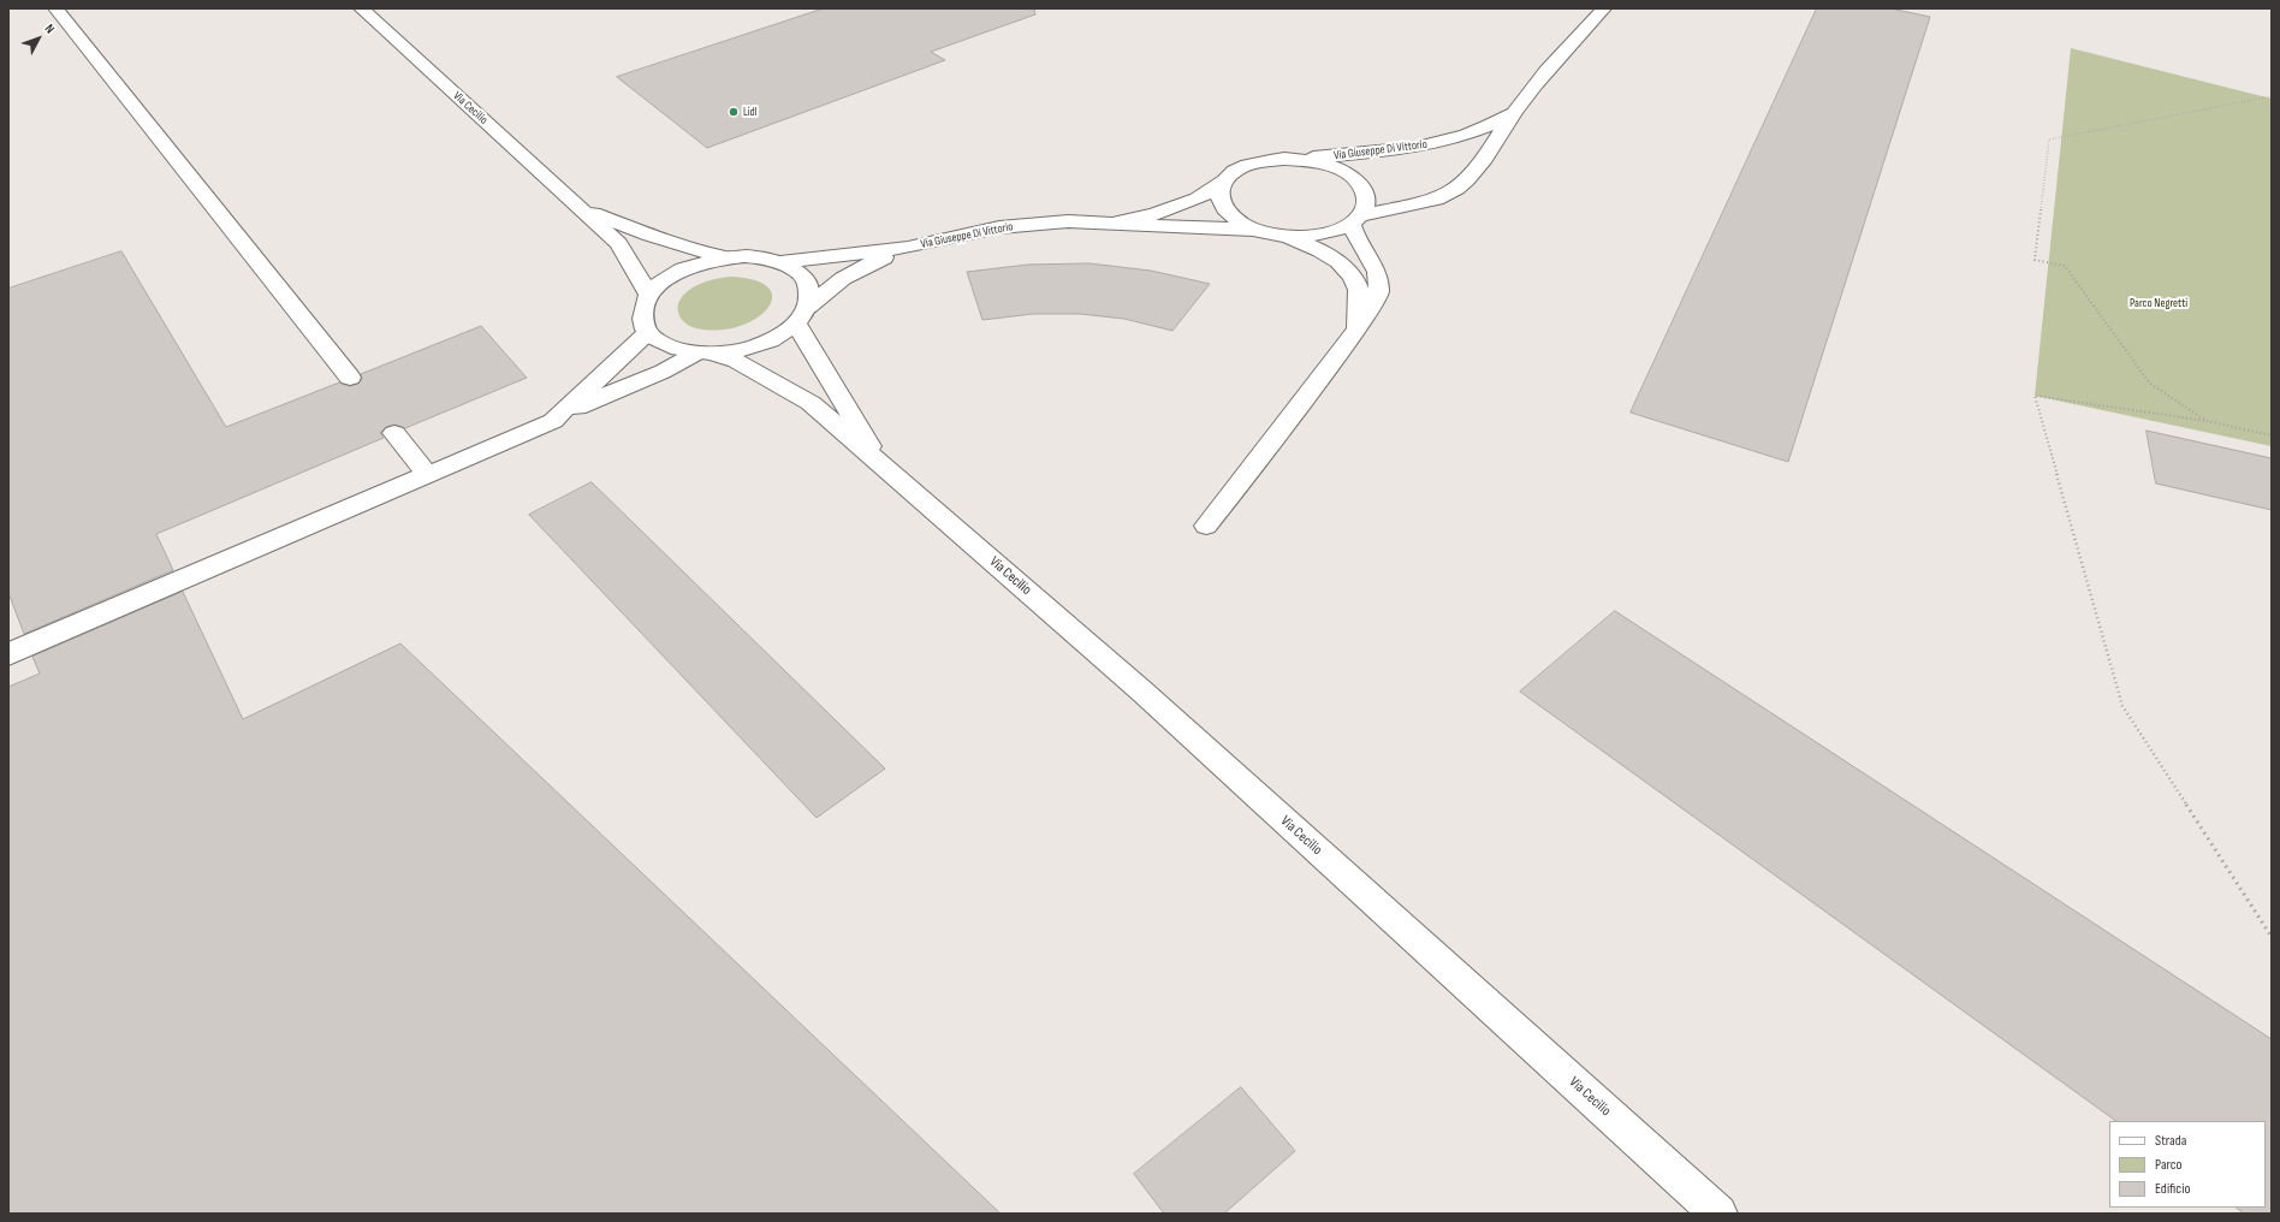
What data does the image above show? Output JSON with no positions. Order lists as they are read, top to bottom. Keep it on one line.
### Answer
{"streets":{"street":["Via Cecilio","Via Giuseppe Di Vittorio"]},"crossings":[["Via Cecilio","Via Giuseppe Di Vittorio"]],"parks":["Parco Negretti"],"places":["Lidl"],"legend":["Strada","Parco","Edificio"],"north":"top right"}
